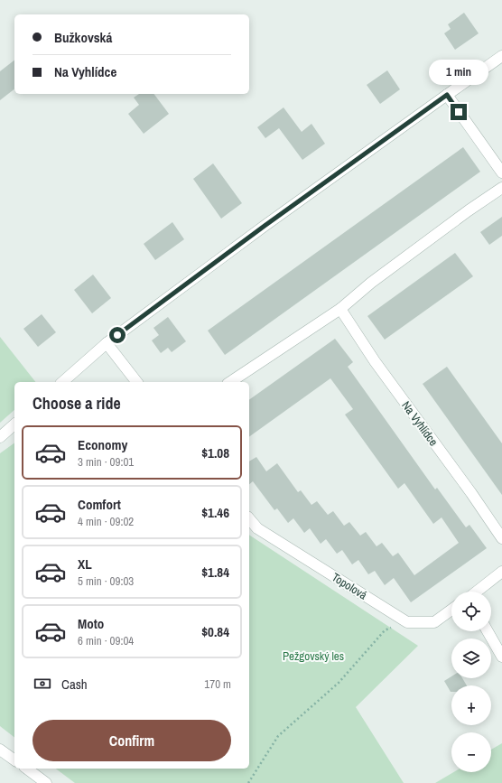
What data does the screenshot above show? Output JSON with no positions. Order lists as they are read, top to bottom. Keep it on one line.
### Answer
{"streets":{"street":["Na Vyhlídce","Topolová"]},"parks":["Pežgovský les"],"page":{"banner":["Bužkovská","Na Vyhlídce"],"bubble":"1 min","heading":"Choose a ride","list":[{"name":"Economy","note":"3 min · 09:01","value":"$1.08"},{"name":"Comfort","note":"4 min · 09:02","value":"$1.46"},{"name":"XL","note":"5 min · 09:03","value":"$1.84"},{"name":"Moto","note":"6 min · 09:04","value":"$0.84"}],"map_buttons":["+","−"],"pay":["Cash","170 m"],"buttons":"Confirm"}}
